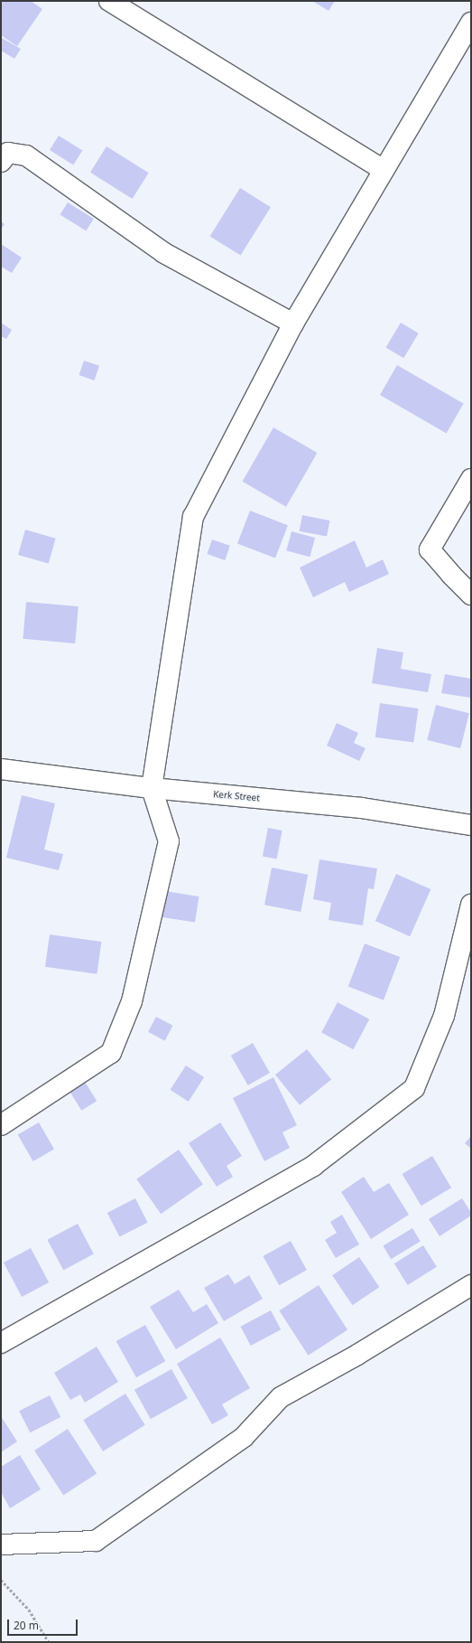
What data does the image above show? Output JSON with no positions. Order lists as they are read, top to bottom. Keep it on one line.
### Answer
{"streets":{"street":["Kerk Street"]},"scale_bar":"20 m"}
